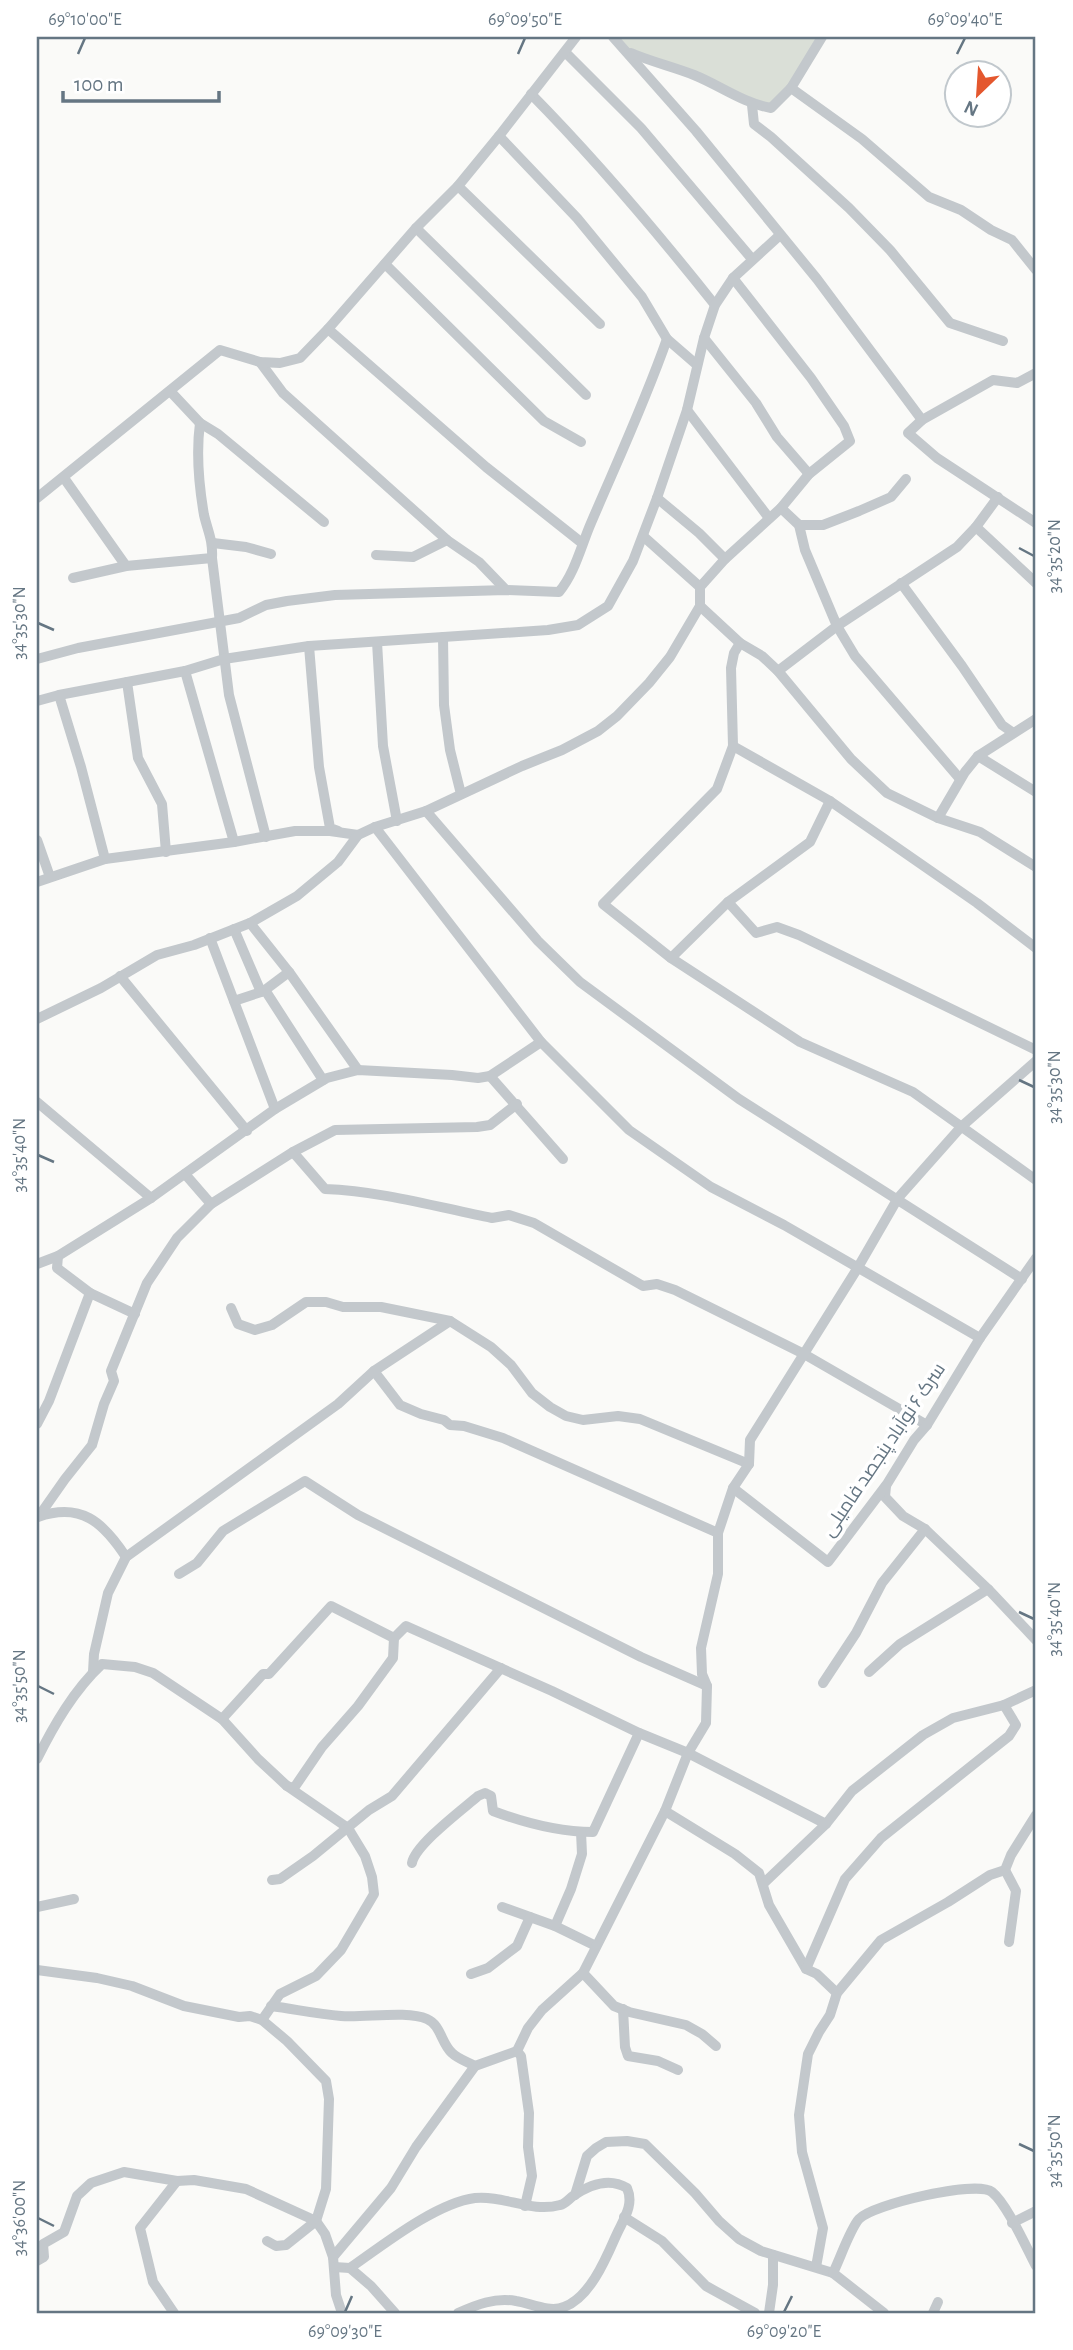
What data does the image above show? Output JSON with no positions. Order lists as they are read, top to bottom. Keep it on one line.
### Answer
{"streets":{"street":["سرک ۶ نوآباد پنجصد فامیلی"]},"scale_bar":"100 m","north":"bottom left","coordinates":["69°10'00\"E","69°09'50\"E","69°09'40\"E","34°35'20\"N","34°35'30\"N","34°35'40\"N","34°35'50\"N","34°36'00\"N","69°09'30\"E","69°09'20\"E"]}
